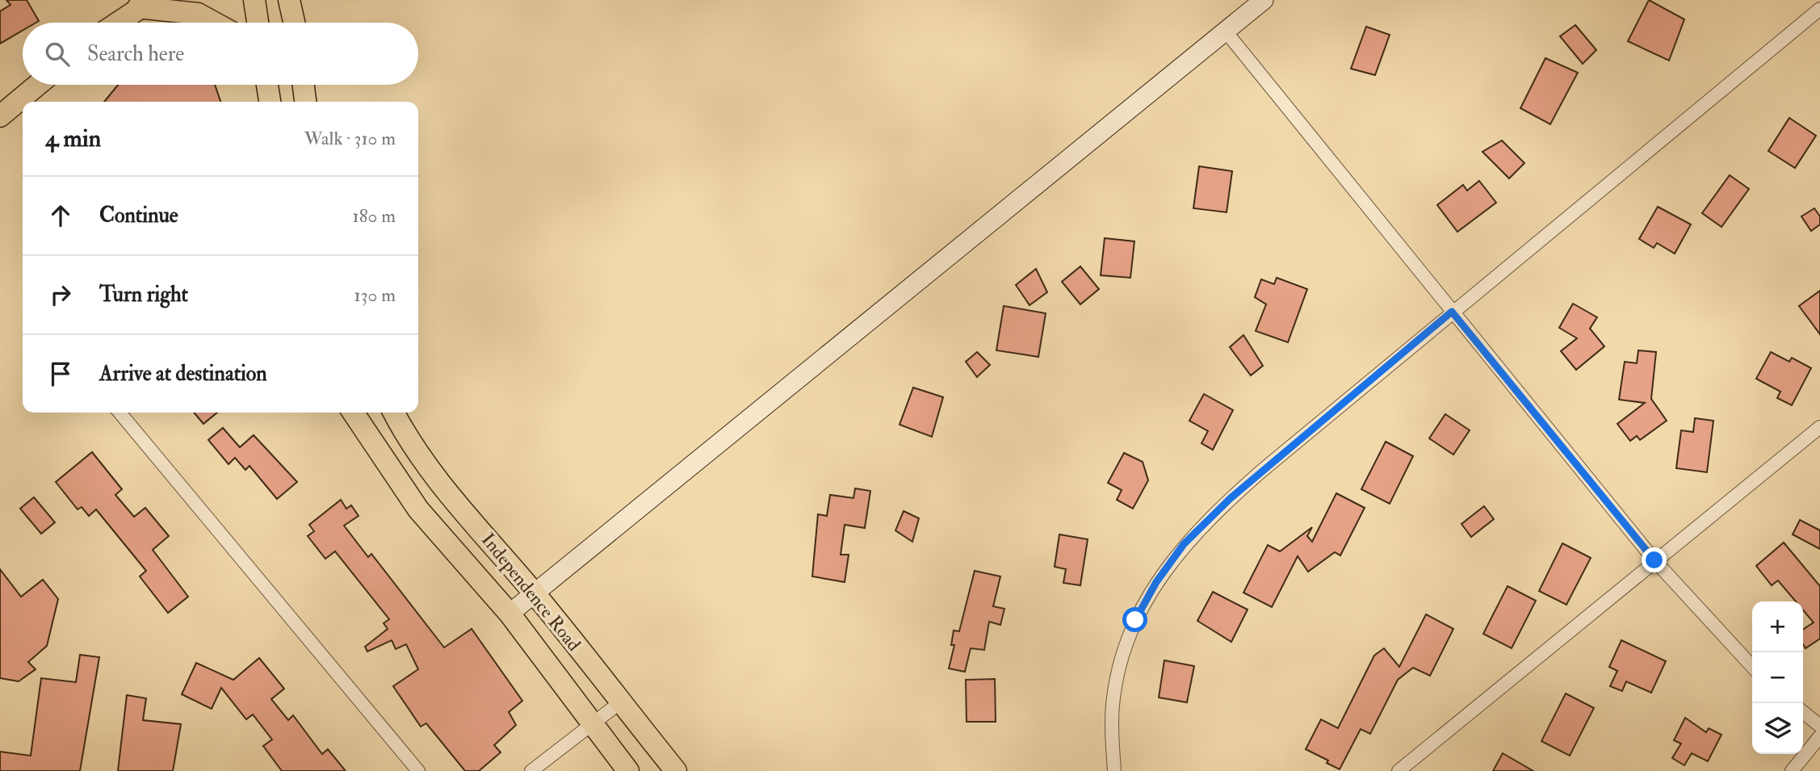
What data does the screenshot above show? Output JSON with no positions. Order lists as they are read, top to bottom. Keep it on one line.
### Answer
{"streets":{"main road":["Independence Road"]},"page":{"search":"Search here","heading":["4 min","Walk · 310 m"],"list":[["Continue","180 m"],["Turn right","130 m"],"Arrive at destination"],"map_buttons":["+","−"]}}
